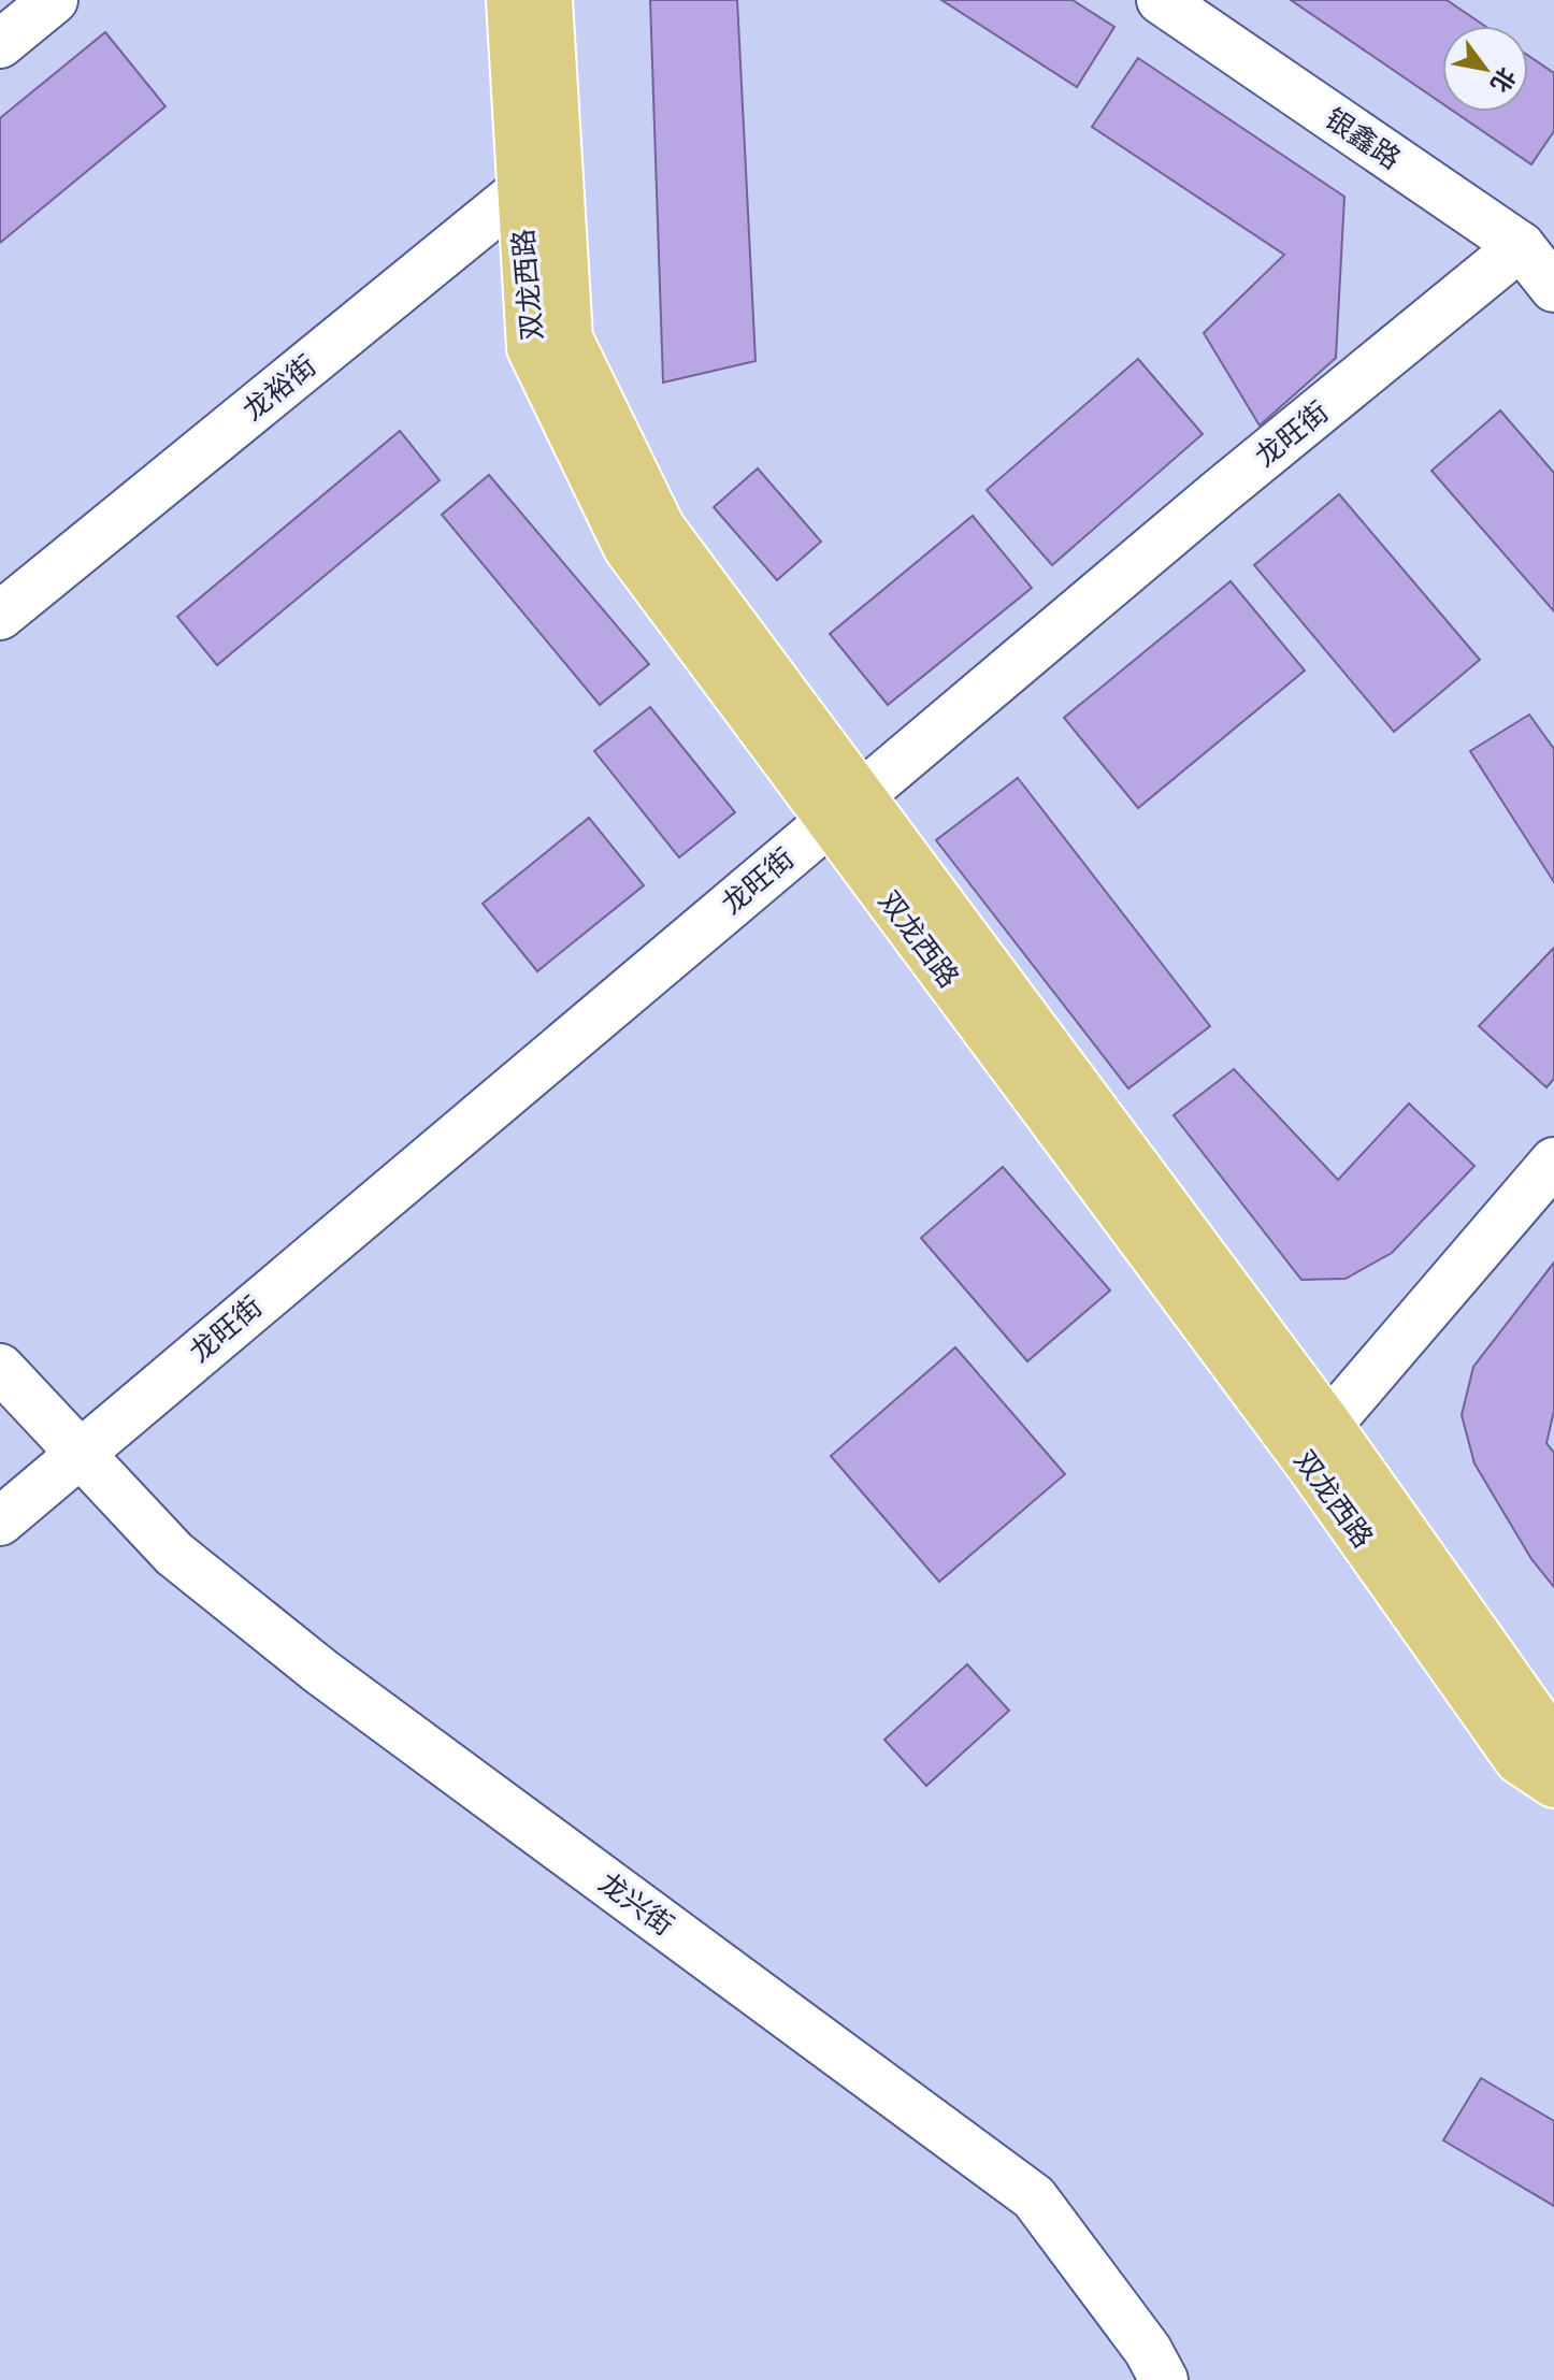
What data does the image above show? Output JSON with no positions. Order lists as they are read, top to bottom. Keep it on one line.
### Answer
{"streets":{"main road":["双龙西路"],"street":["银鑫路","龙裕街","龙旺街","龙兴街"]},"crossings":[["银鑫路","龙旺街"],["双龙西路","龙裕街"],["双龙西路","龙旺街"],["龙旺街","龙兴街"]],"north":"bottom right"}
